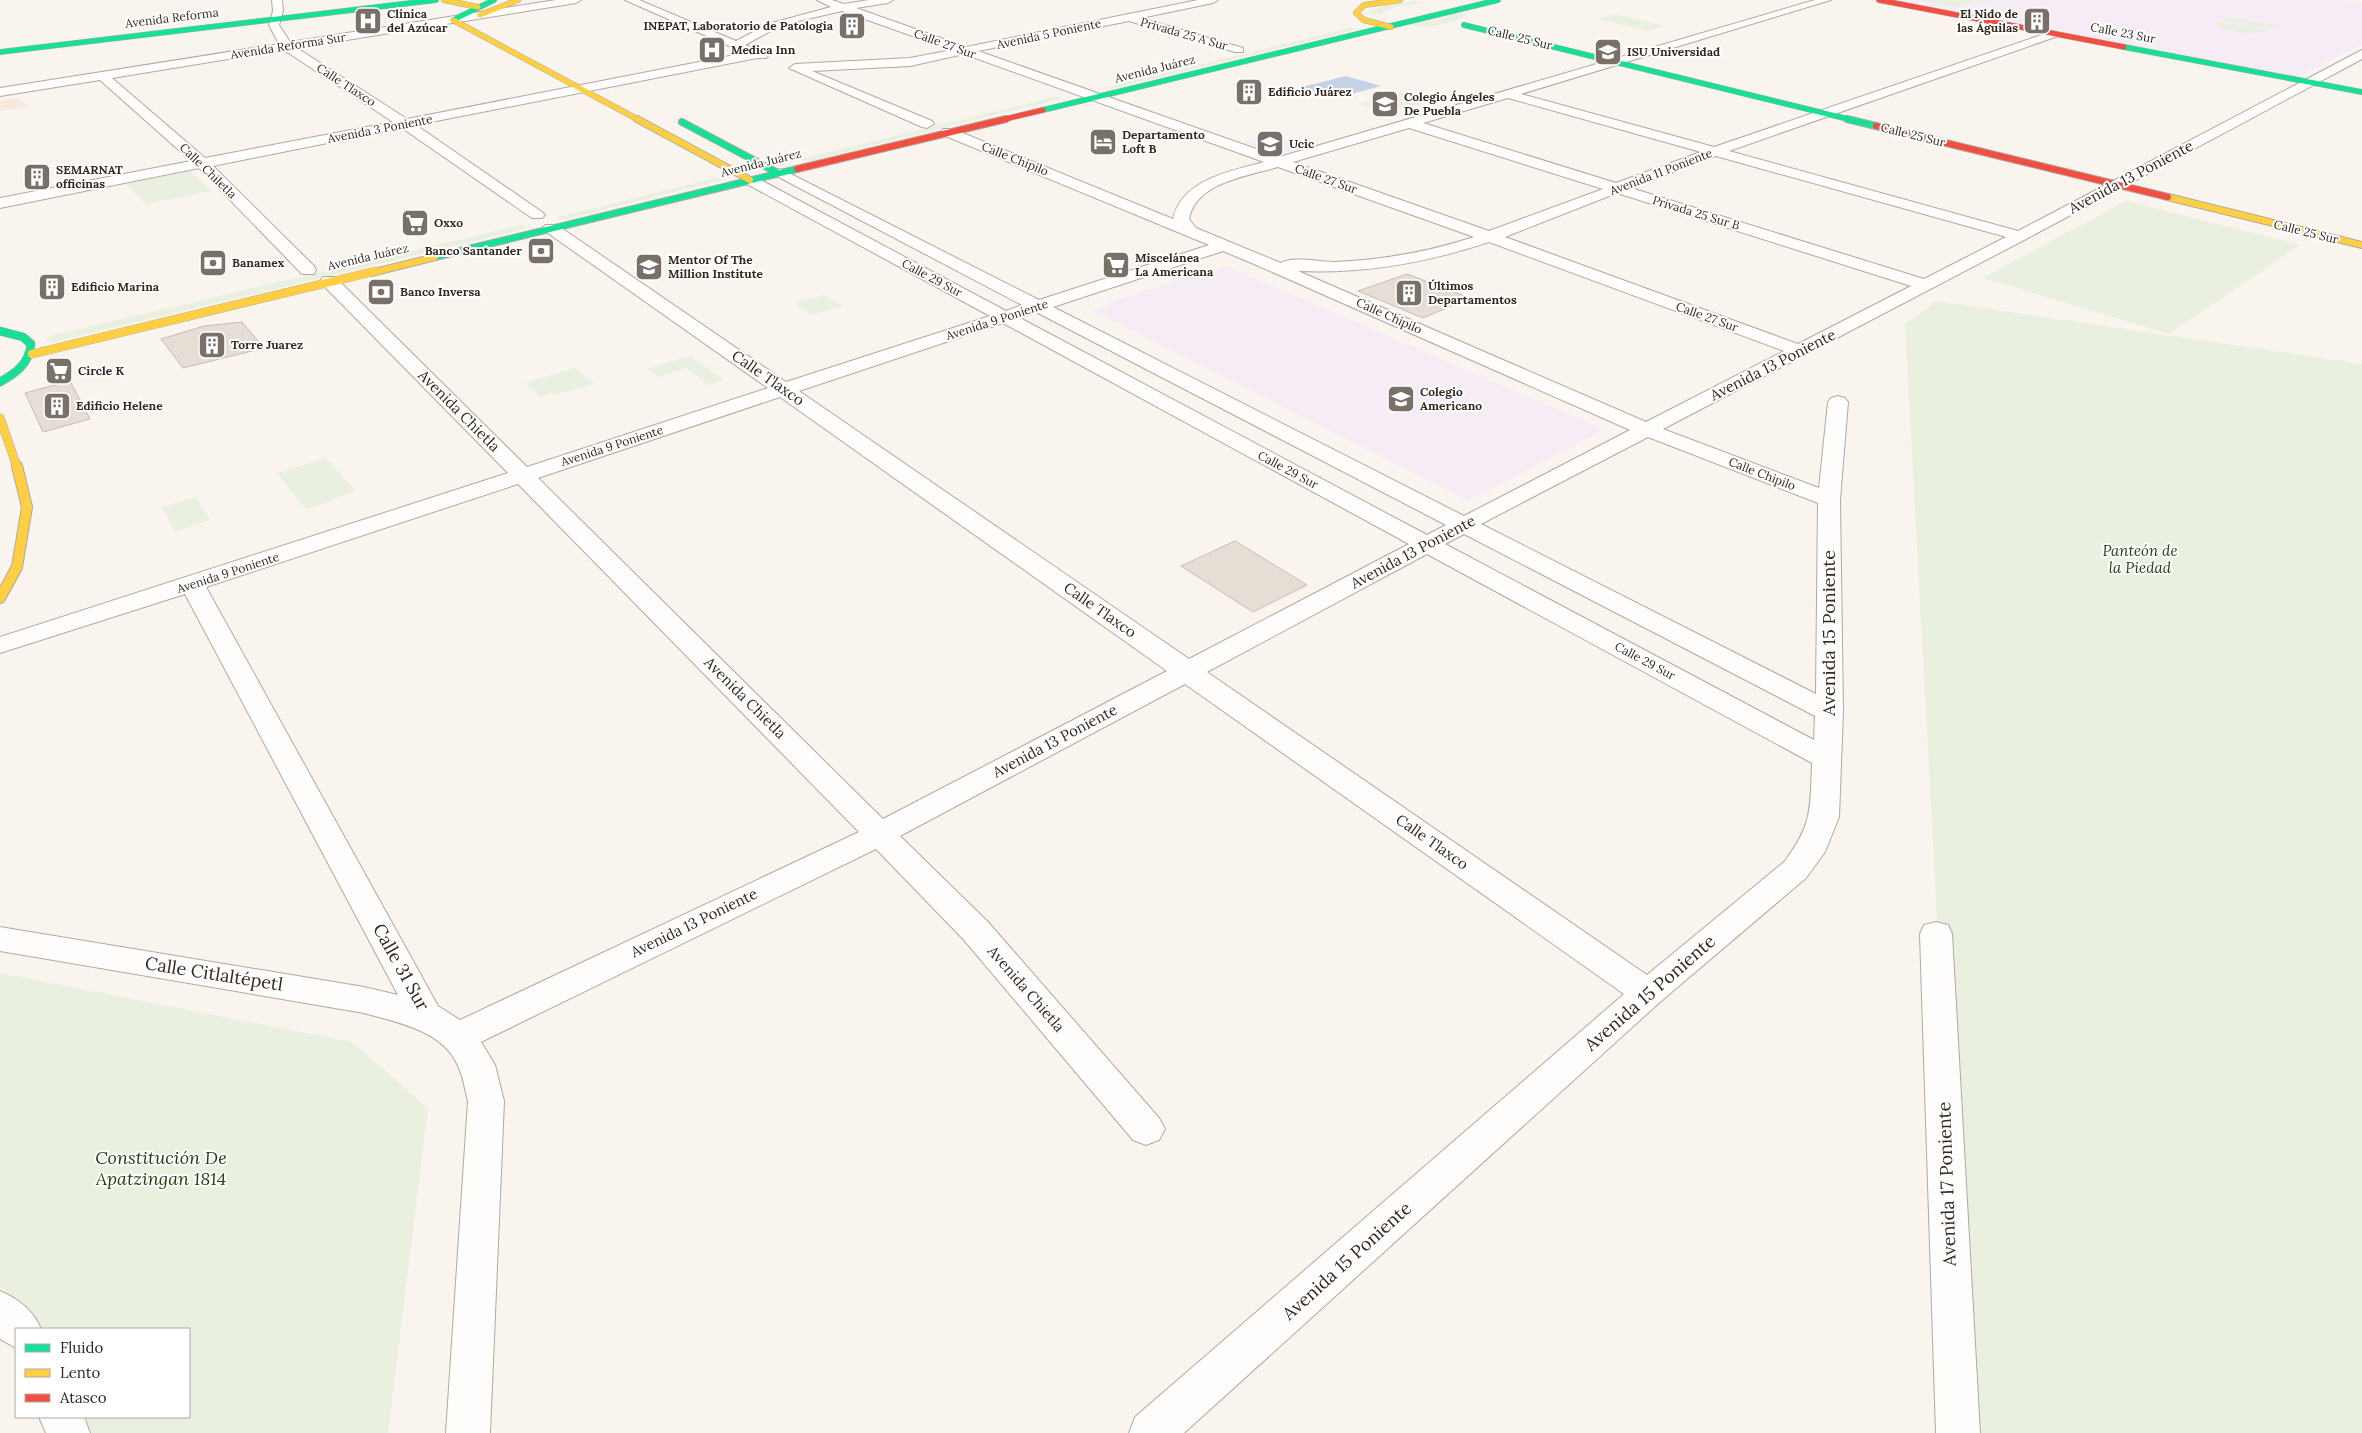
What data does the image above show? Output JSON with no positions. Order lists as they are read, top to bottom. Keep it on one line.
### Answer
{"streets":{"main road":["Avenida Reforma","Calle 23 Sur","Calle 25 Sur","Avenida Juárez"],"street":["Avenida 5 Poniente","Privada 25 A Sur","Calle 27 Sur","Avenida Reforma Sur","Calle Tlaxco","Avenida 3 Poniente","Calle Chipilo","Calle Chiletla","Avenida 11 Poniente","Avenida 13 Poniente","Privada 25 Sur B","Calle 29 Sur","Avenida 9 Poniente","Avenida Chietla","Avenida 15 Poniente","Calle 31 Sur","Calle Citlaltépetl","Avenida 17 Poniente"]},"crossings":[["Avenida Reforma","Calle Tlaxco"],["Calle 23 Sur","Avenida 11 Poniente"],["Calle 23 Sur","Avenida 13 Poniente"],["Avenida 5 Poniente","Privada 25 A Sur"],["Avenida 5 Poniente","Calle 27 Sur"],["Avenida 5 Poniente","Calle Chipilo"],["Privada 25 A Sur","Avenida Juárez"],["Calle 25 Sur","Avenida 11 Poniente"],["Calle 25 Sur","Avenida 13 Poniente"],["Calle 27 Sur","Avenida Juárez"],["Calle 27 Sur","Avenida 11 Poniente"],["Calle 27 Sur","Avenida 13 Poniente"],["Avenida Reforma Sur","Calle Tlaxco"],["Avenida Reforma Sur","Calle Chiletla"],["Avenida Juárez","Calle Tlaxco"],["Avenida Juárez","Calle Chipilo"],["Avenida Juárez","Calle Chiletla"],["Avenida Juárez","Calle 29 Sur"],["Avenida Juárez","Avenida Chietla"],["Calle Tlaxco","Avenida 3 Poniente"],["Calle Tlaxco","Avenida 13 Poniente"],["Calle Tlaxco","Avenida 9 Poniente"],["Calle Tlaxco","Avenida 15 Poniente"],["Avenida 3 Poniente","Calle Chipilo"],["Avenida 3 Poniente","Calle Chiletla"],["Calle Chipilo","Avenida 11 Poniente"],["Calle Chipilo","Avenida 13 Poniente"],["Calle Chipilo","Avenida 9 Poniente"],["Calle Chipilo","Avenida 15 Poniente"],["Calle Chiletla","Avenida Chietla"],["Avenida 11 Poniente","Privada 25 Sur B"],["Avenida 13 Poniente","Privada 25 Sur B"],["Avenida 13 Poniente","Calle 29 Sur"],["Avenida 13 Poniente","Avenida Chietla"],["Avenida 13 Poniente","Calle 31 Sur"],["Calle 29 Sur","Avenida 9 Poniente"],["Calle 29 Sur","Avenida 15 Poniente"],["Avenida 9 Poniente","Avenida Chietla"],["Avenida 9 Poniente","Calle 31 Sur"],["Calle 31 Sur","Calle Citlaltépetl"]],"parks":["Panteón de la Piedad","Constitución De Apatzingan 1814"],"places":{"hospital":["Clínica del Azúcar","Medica Inn"],"building":["El Nido de las Águilas","INEPAT, Laboratorio de Patología","Edificio Juárez","SEMARNAT officinas","Edificio Marina","Últimos Departamentos","Torre Juarez","Edificio Helene"],"school or university":["ISU Universidad","Colegio Ángeles De Puebla","Ucic","Mentor Of The Million Institute","Colegio Americano"],"hotel":["Departamento Loft B"],"supermarket":["Oxxo","Miscelánea La Americana","Circle K"],"bank":["Banco Santander","Banamex","Banco Inversa"]},"legend":["Fluido","Lento","Atasco"]}
